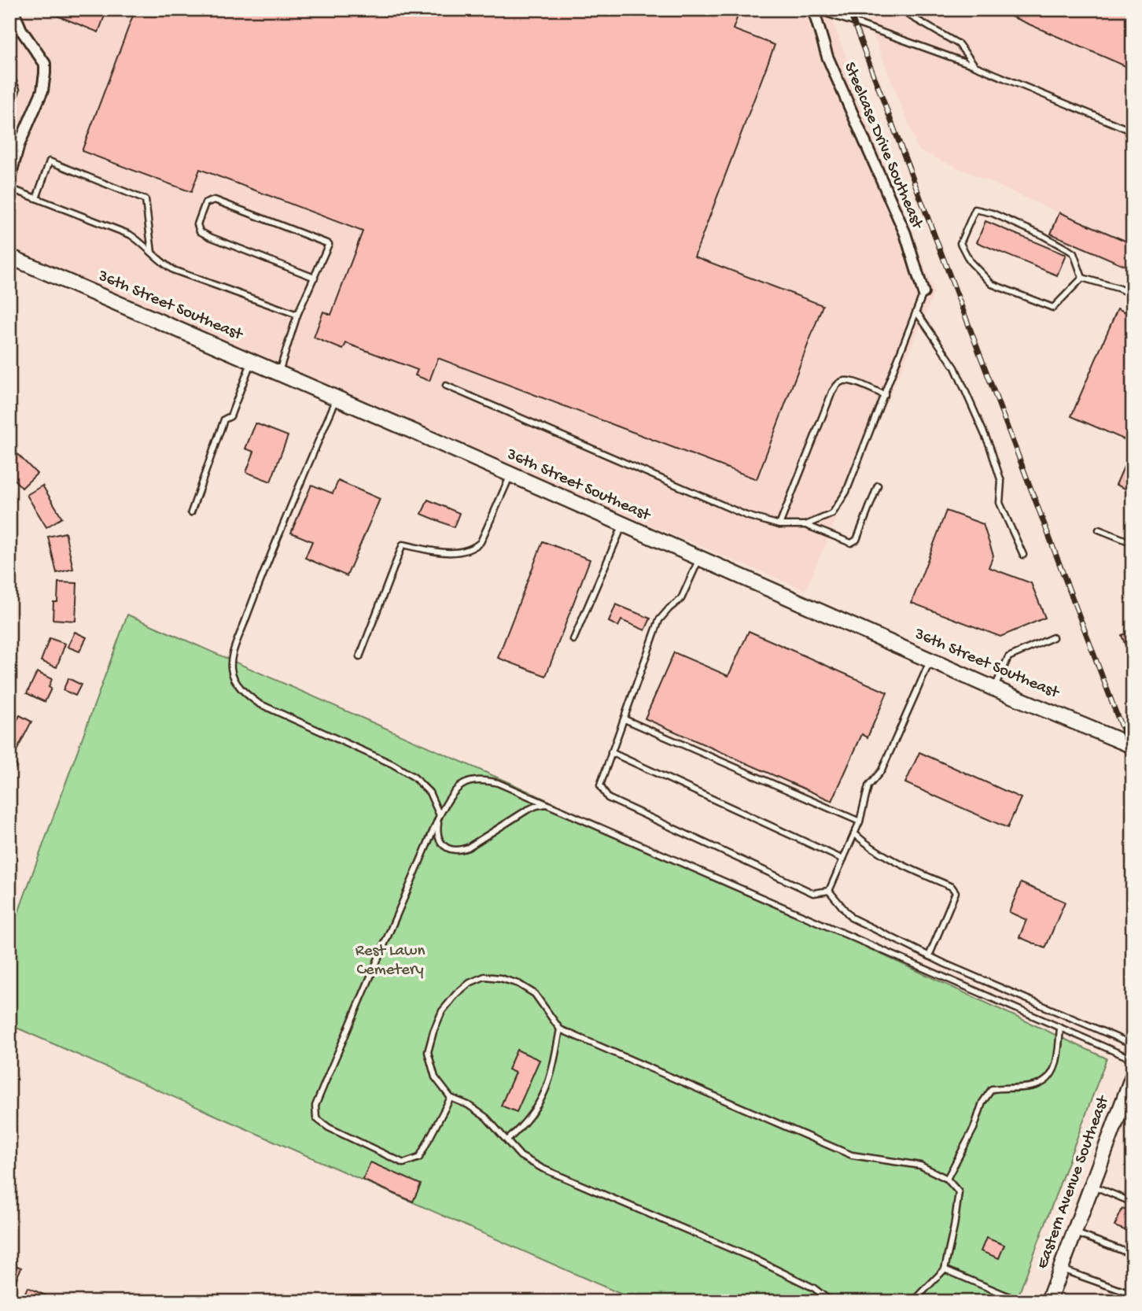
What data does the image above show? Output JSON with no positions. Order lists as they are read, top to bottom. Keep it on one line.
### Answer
{"streets":{"street":["Steelcase Drive Southeast","36th Street Southeast","Eastern Avenue Southeast"]},"parks":["Rest Lawn Cemetery"]}
